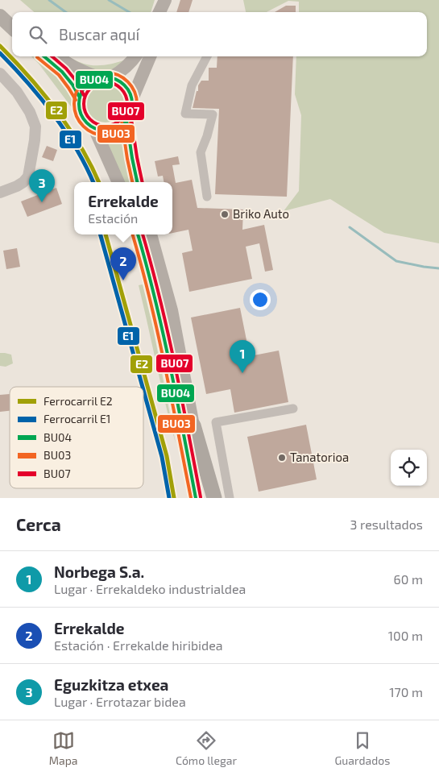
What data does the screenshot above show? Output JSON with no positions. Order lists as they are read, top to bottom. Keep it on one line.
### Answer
{"places":["Briko Auto","Tanatorioa"],"lines":["rail line E2","rail line E1","transit line BU04","transit line BU07","transit line BU03"],"legend":["Ferrocarril E2","Ferrocarril E1","BU04","BU03","BU07"],"page":{"search":"Buscar aquí","pins":["3","2","1"],"popup":["Errekalde","Estación"],"heading":["Cerca","3 resultados"],"list":[{"mark":"1","name":"Norbega S.a.","note":"Lugar · Errekaldeko industrialdea","value":"60 m"},{"mark":"2","name":"Errekalde","note":"Estación · Errekalde hiribidea","value":"100 m"},{"mark":"3","name":"Eguzkitza etxea","note":"Lugar · Errotazar bidea","value":"170 m"}],"nav":["Mapa","Cómo llegar","Guardados"]}}
